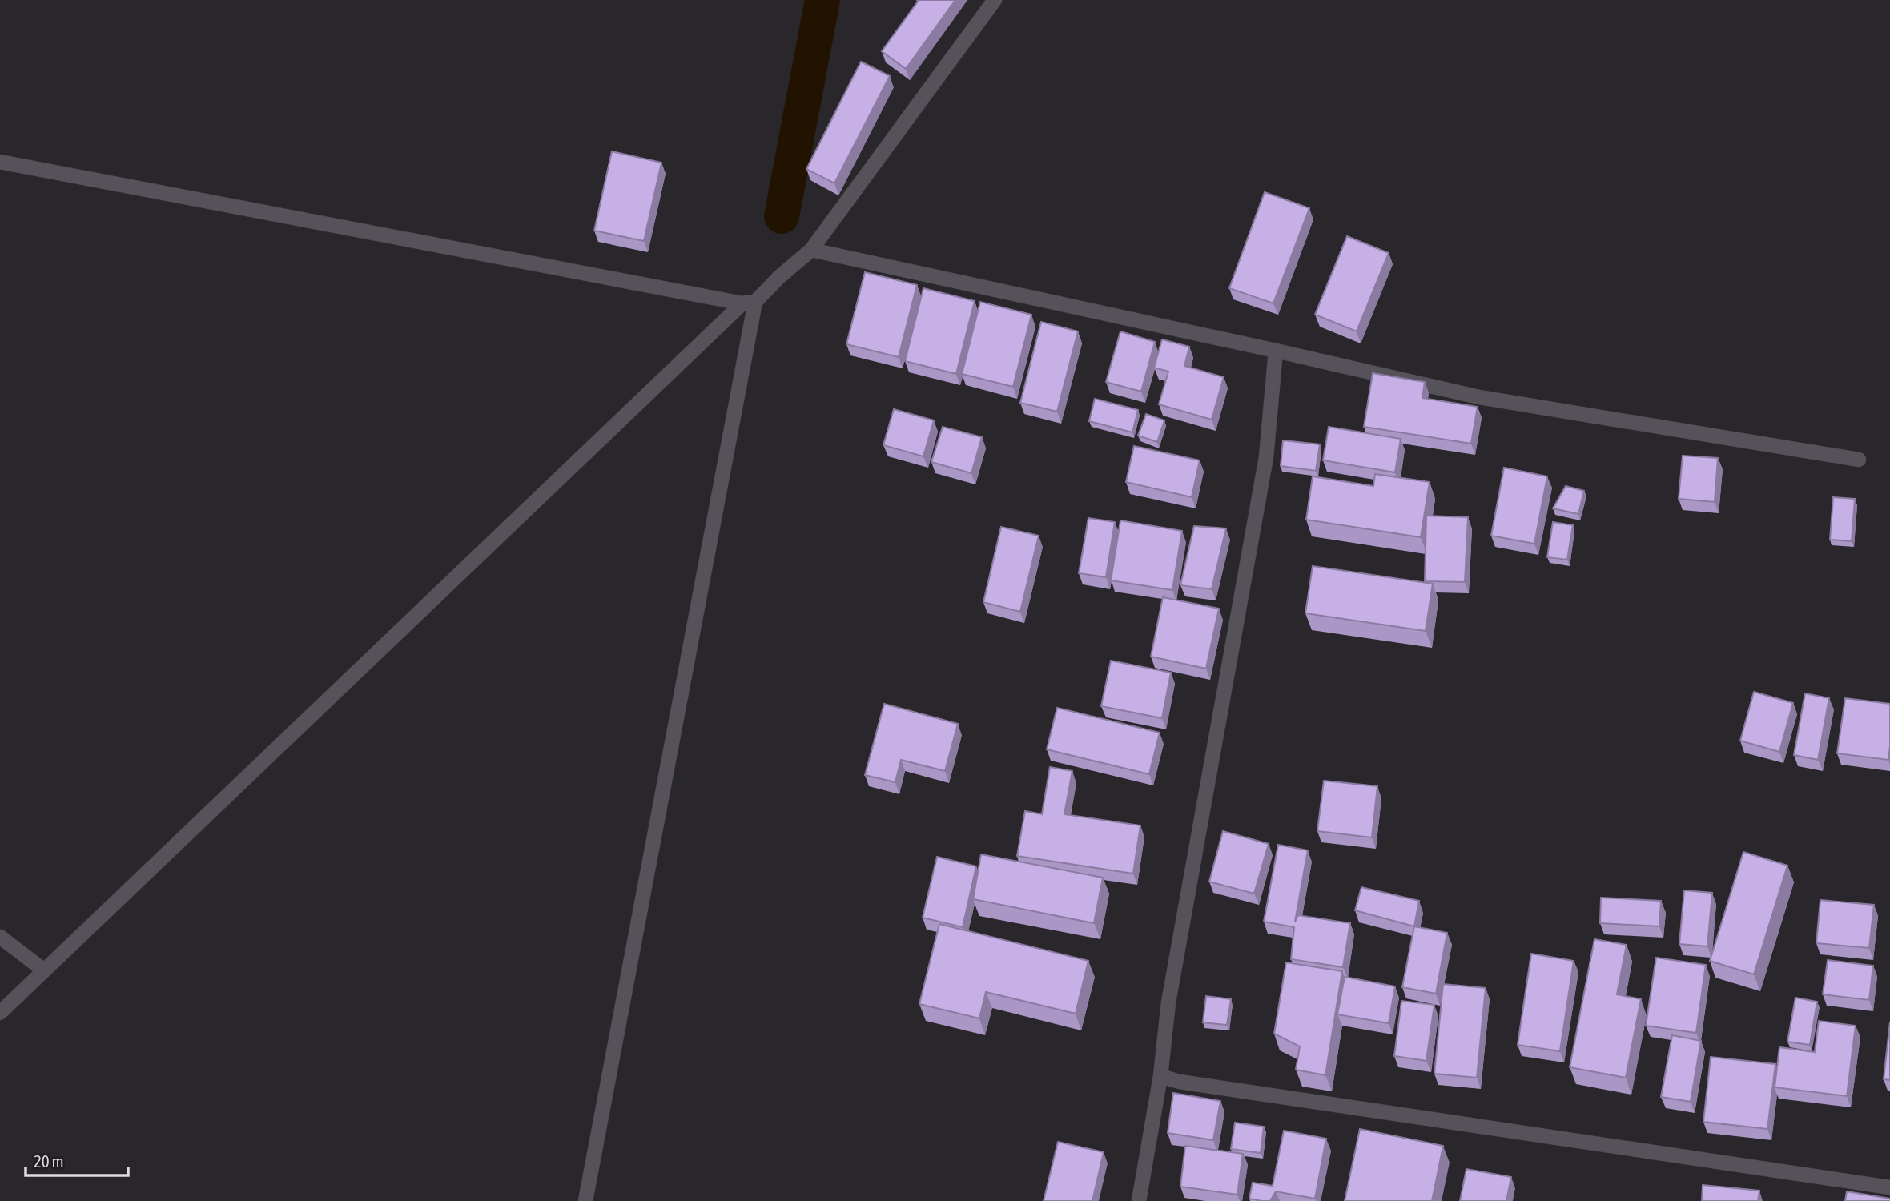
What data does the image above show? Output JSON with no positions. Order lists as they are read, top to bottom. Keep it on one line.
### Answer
{"scale_bar":"20 m"}
